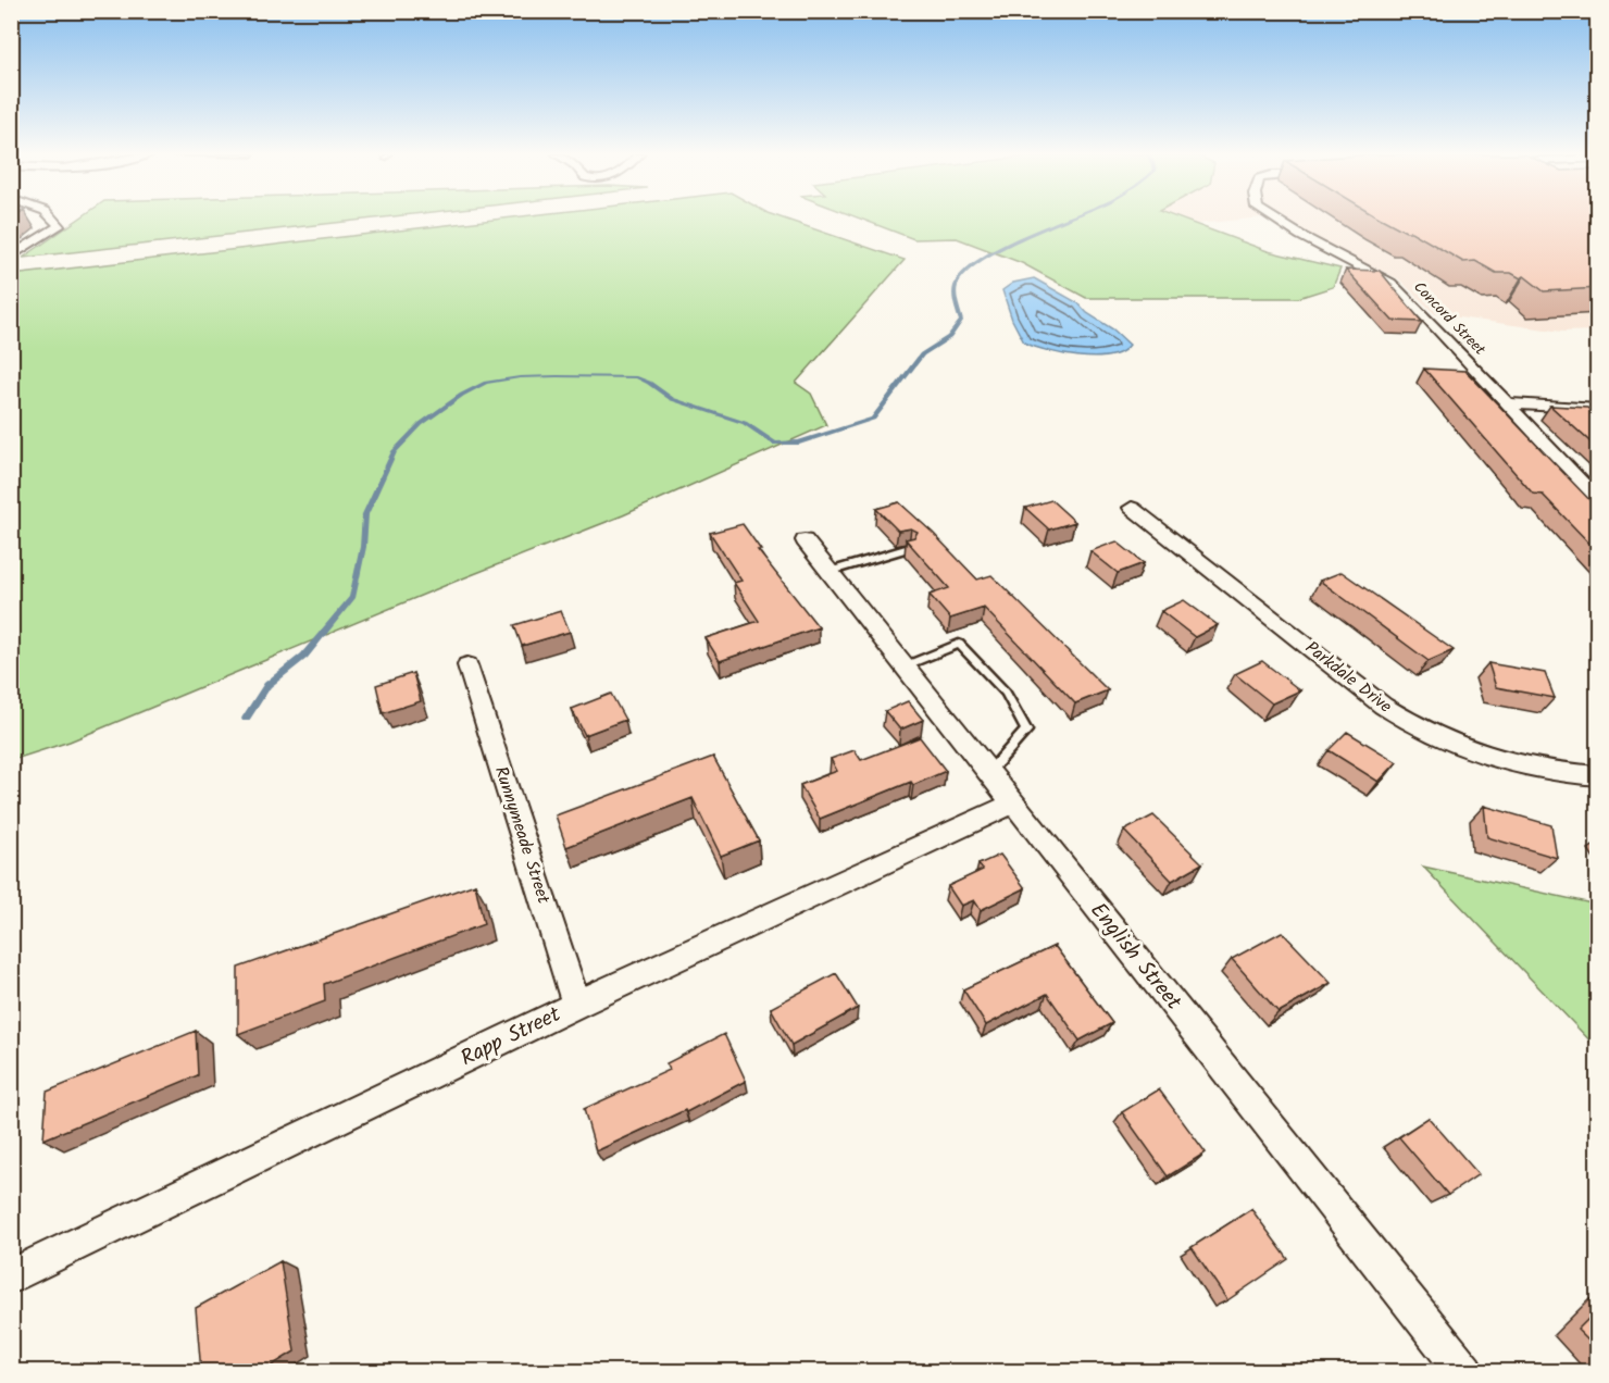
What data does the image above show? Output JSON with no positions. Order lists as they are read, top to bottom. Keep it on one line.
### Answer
{"streets":{"street":["Concord Street","Parkdale Drive","Runnymeade Street","English Street","Rapp Street"]},"crossings":[["Runnymeade Street","Rapp Street"],["English Street","Rapp Street"]]}
